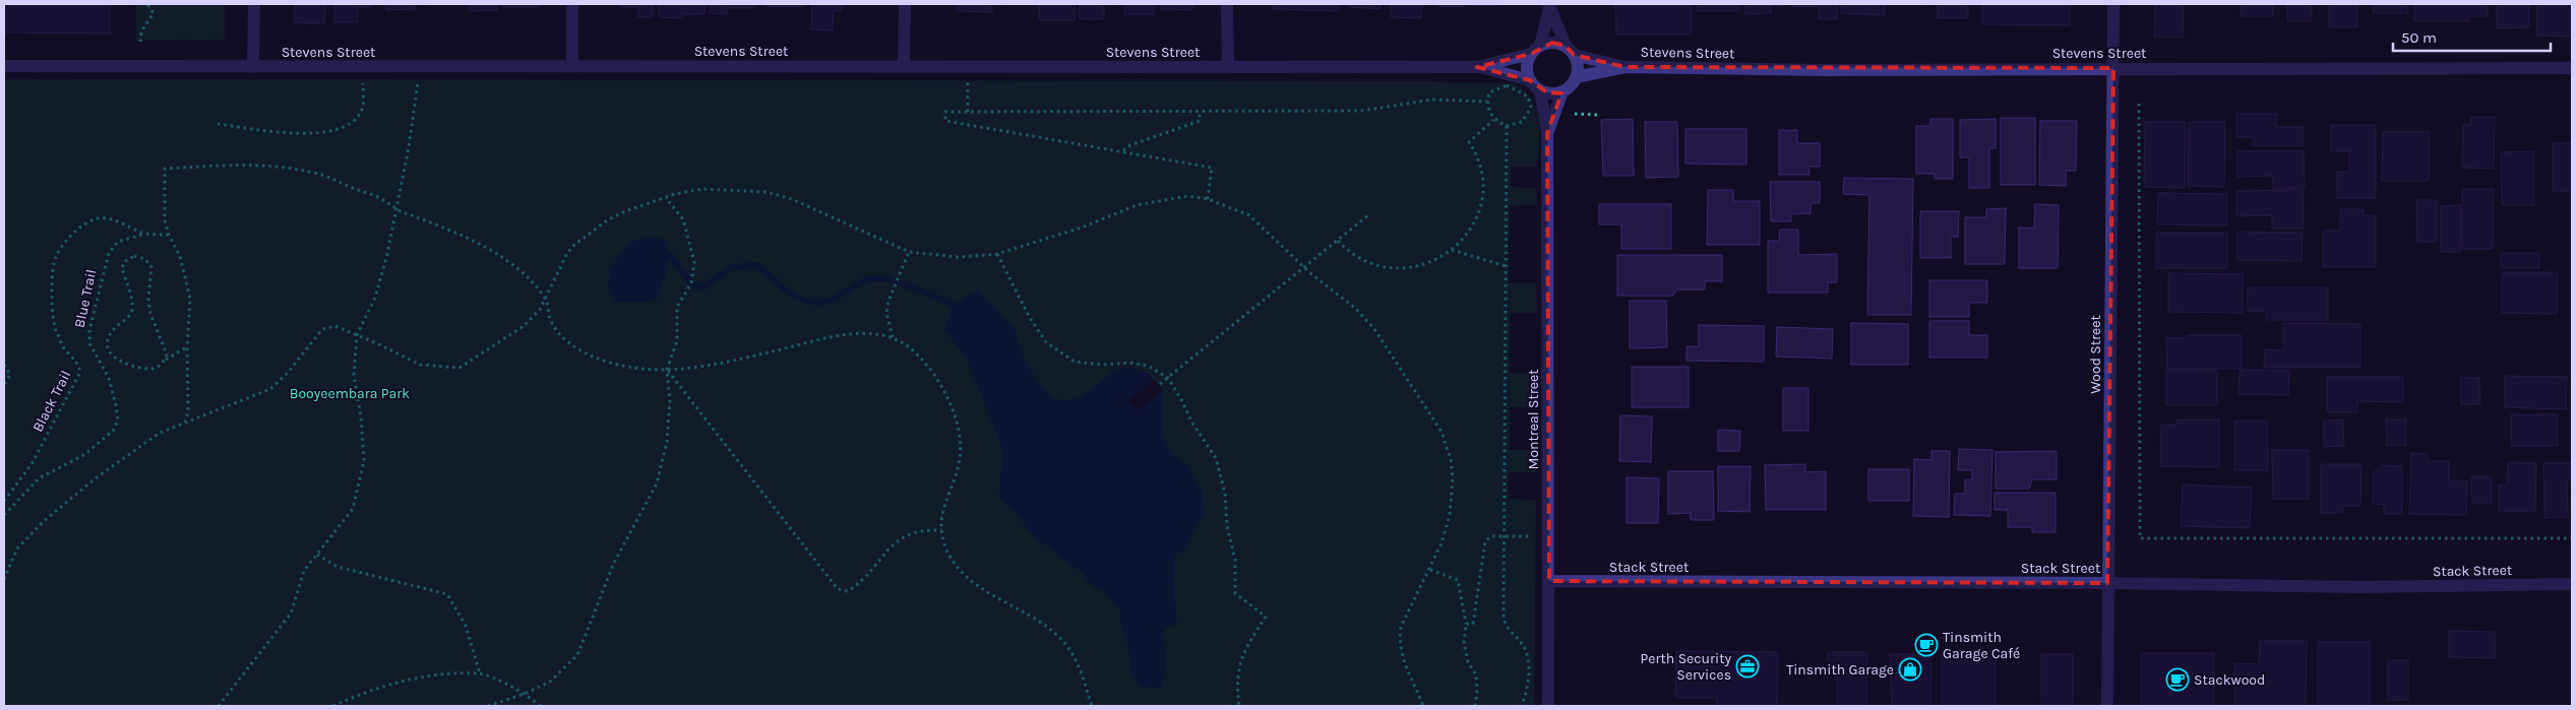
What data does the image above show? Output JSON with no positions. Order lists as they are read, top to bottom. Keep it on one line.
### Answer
{"streets":{"street":["Stevens Street","Wood Street","Montreal Street","Stack Street"],"path":["Blue Trail","Black Trail"]},"crossings":[["Stevens Street","Wood Street"],["Stevens Street","Montreal Street"],["Blue Trail","Black Trail"],["Wood Street","Stack Street"],["Montreal Street","Stack Street"]],"parks":["Booyeembara Park"],"places":{"cafe":["Tinsmith Garage Café","Stackwood"],"office":["Perth Security Services"],"shop":["Tinsmith Garage"]},"scale_bar":"50 m"}
